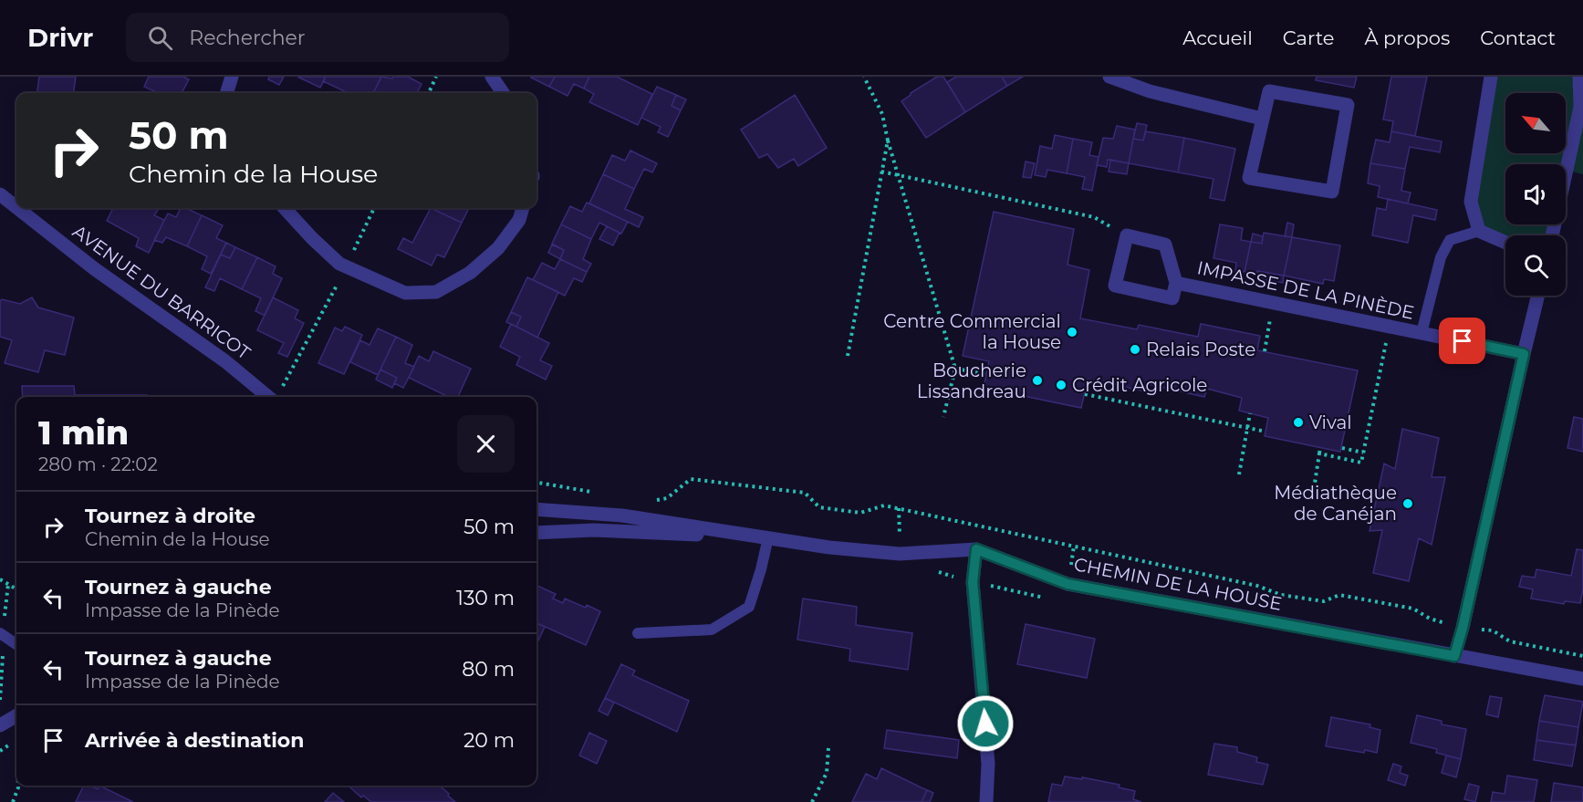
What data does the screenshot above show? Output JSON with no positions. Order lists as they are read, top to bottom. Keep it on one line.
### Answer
{"streets":{"street":["IMPASSE DE LA PINÈDE","AVENUE DU BARRICOT","CHEMIN DE LA HOUSE"]},"places":["Centre Commercial la House","Relais Poste","Boucherie Lissandreau","Crédit Agricole","Vival","Médiathèque de Canéjan"],"north":"top left","page":{"header":"Drivr","search":"Rechercher","nav":["Accueil","Carte","À propos","Contact"],"turn":["50 m","Chemin de la House"],"heading":["1 min","280 m · 22:02"],"list":[{"name":"Tournez à droite","note":"Chemin de la House","value":"50 m"},{"name":"Tournez à gauche","note":"Impasse de la Pinède","value":"130 m"},{"name":"Tournez à gauche","note":"Impasse de la Pinède","value":"80 m"},{"name":"Arrivée à destination","value":"20 m"}]}}
